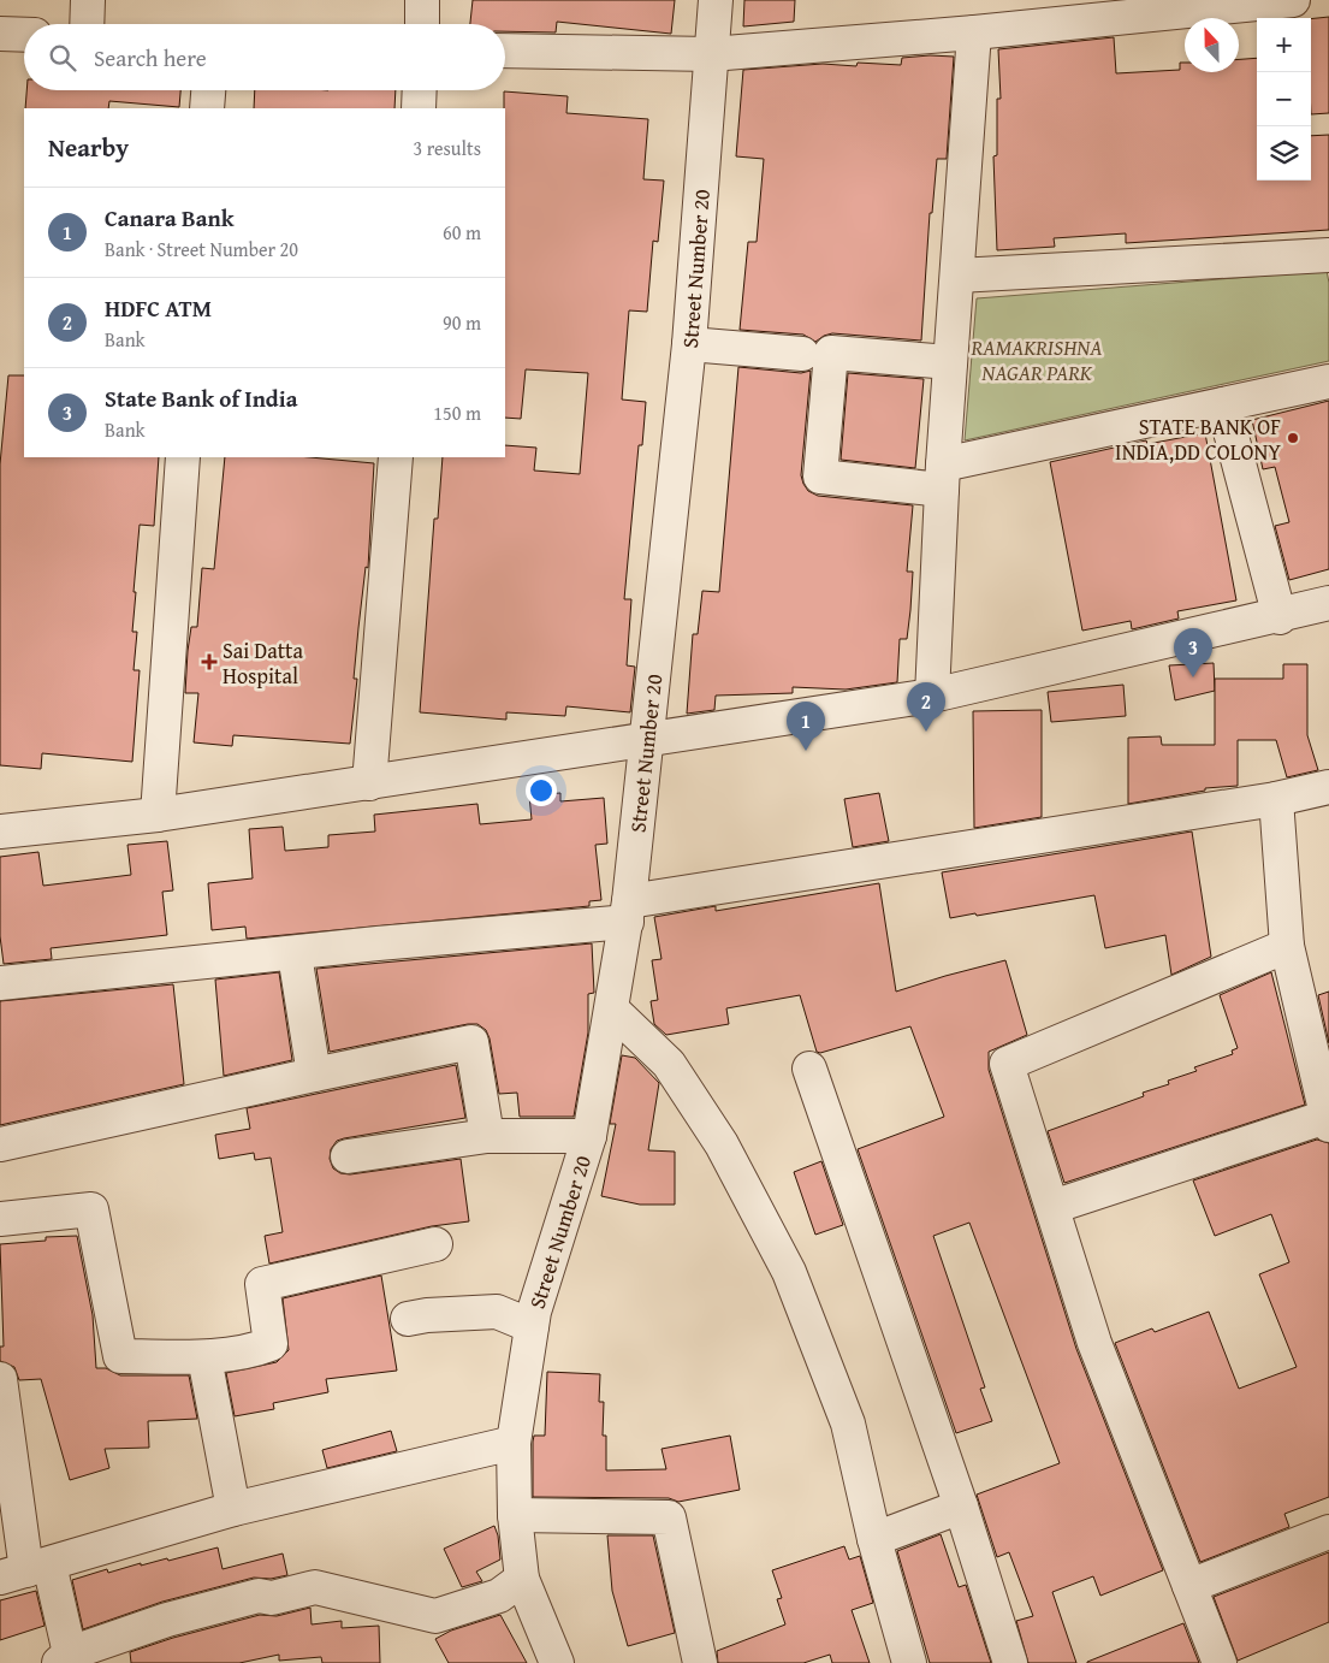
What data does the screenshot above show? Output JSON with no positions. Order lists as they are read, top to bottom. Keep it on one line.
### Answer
{"streets":{"street":["Street Number 20"]},"parks":["RAMAKRISHNA NAGAR PARK"],"places":{"other":["STATE BANK OF INDIA,DD COLONY"],"health":["Sai Datta Hospital"]},"north":"top","page":{"map_buttons":["+","−"],"search":"Search here","heading":["Nearby","3 results"],"list":[{"mark":"1","name":"Canara Bank","note":"Bank · Street Number 20","value":"60 m"},{"mark":"2","name":"HDFC ATM","note":"Bank","value":"90 m"},{"mark":"3","name":"State Bank of India","note":"Bank","value":"150 m"}],"pins":["3","2","1"]}}
